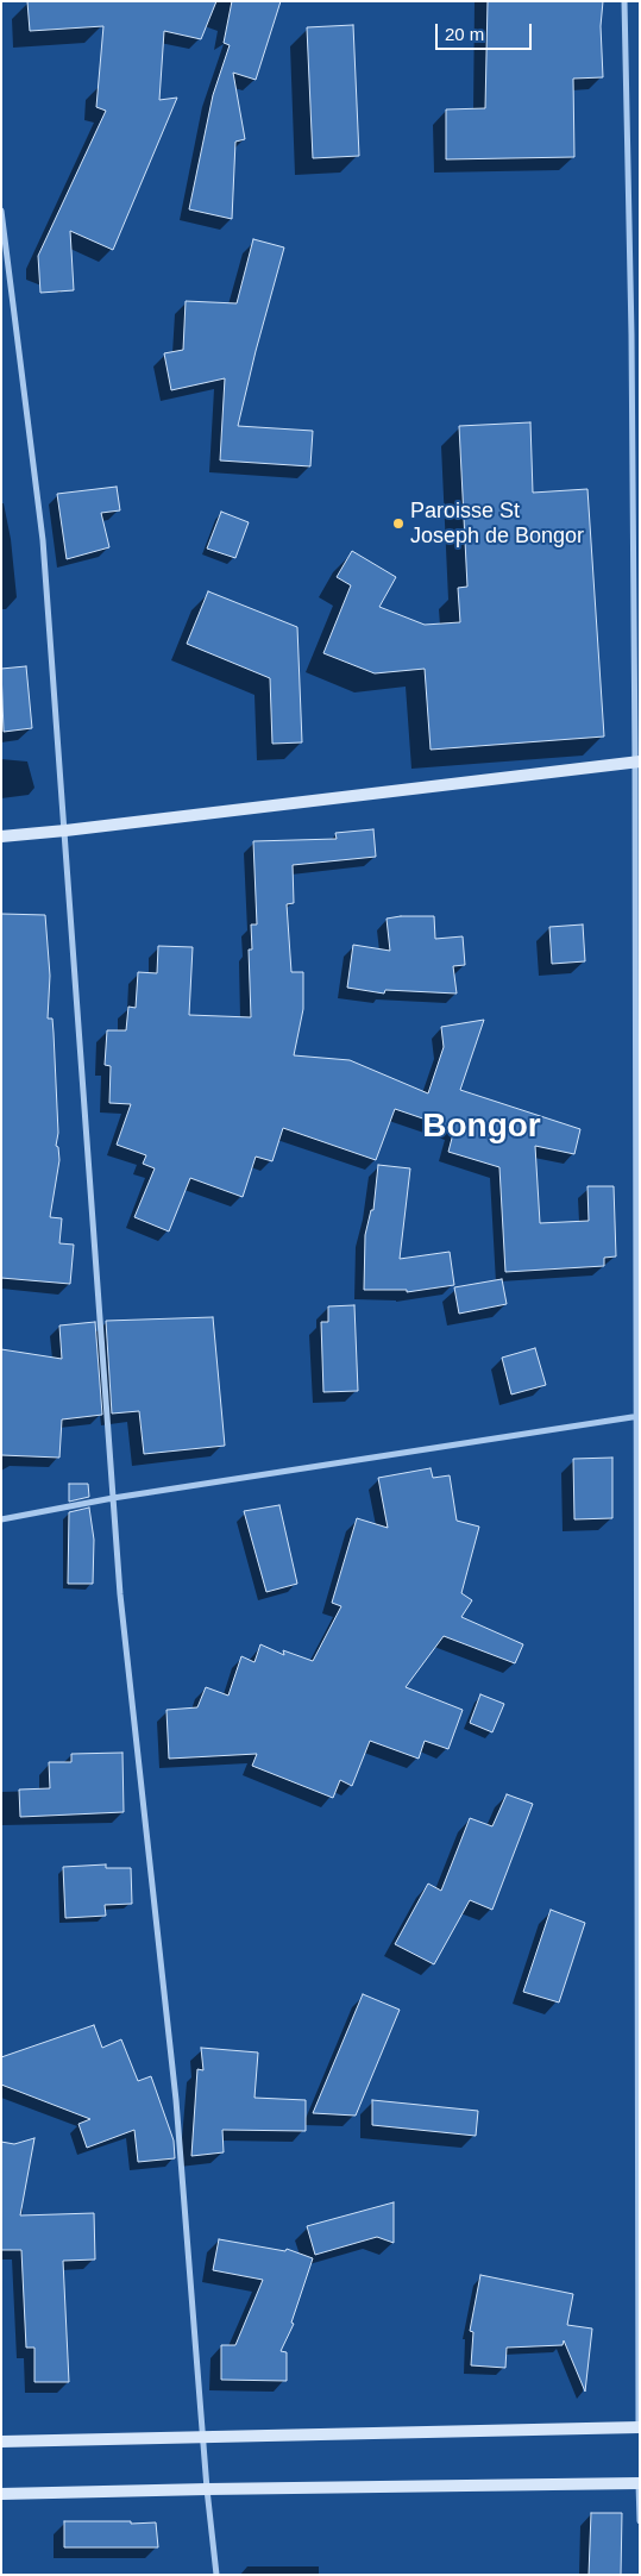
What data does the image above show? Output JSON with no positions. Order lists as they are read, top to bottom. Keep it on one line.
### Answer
{"districts":["Bongor"],"places":["Paroisse St Joseph de Bongor"],"scale_bar":"20 m"}
